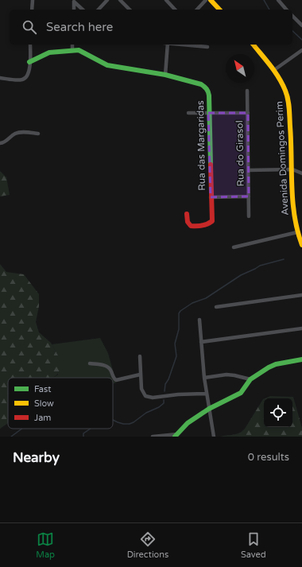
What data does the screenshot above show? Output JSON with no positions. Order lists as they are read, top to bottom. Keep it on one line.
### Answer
{"streets":{"street":["Rua das Margaridas","Rua do Girasol","Avenida Domingos Perim"]},"legend":["Fast","Slow","Jam"],"north":"top left","page":{"search":"Search here","heading":["Nearby","0 results"],"nav":["Map","Directions","Saved"]}}
